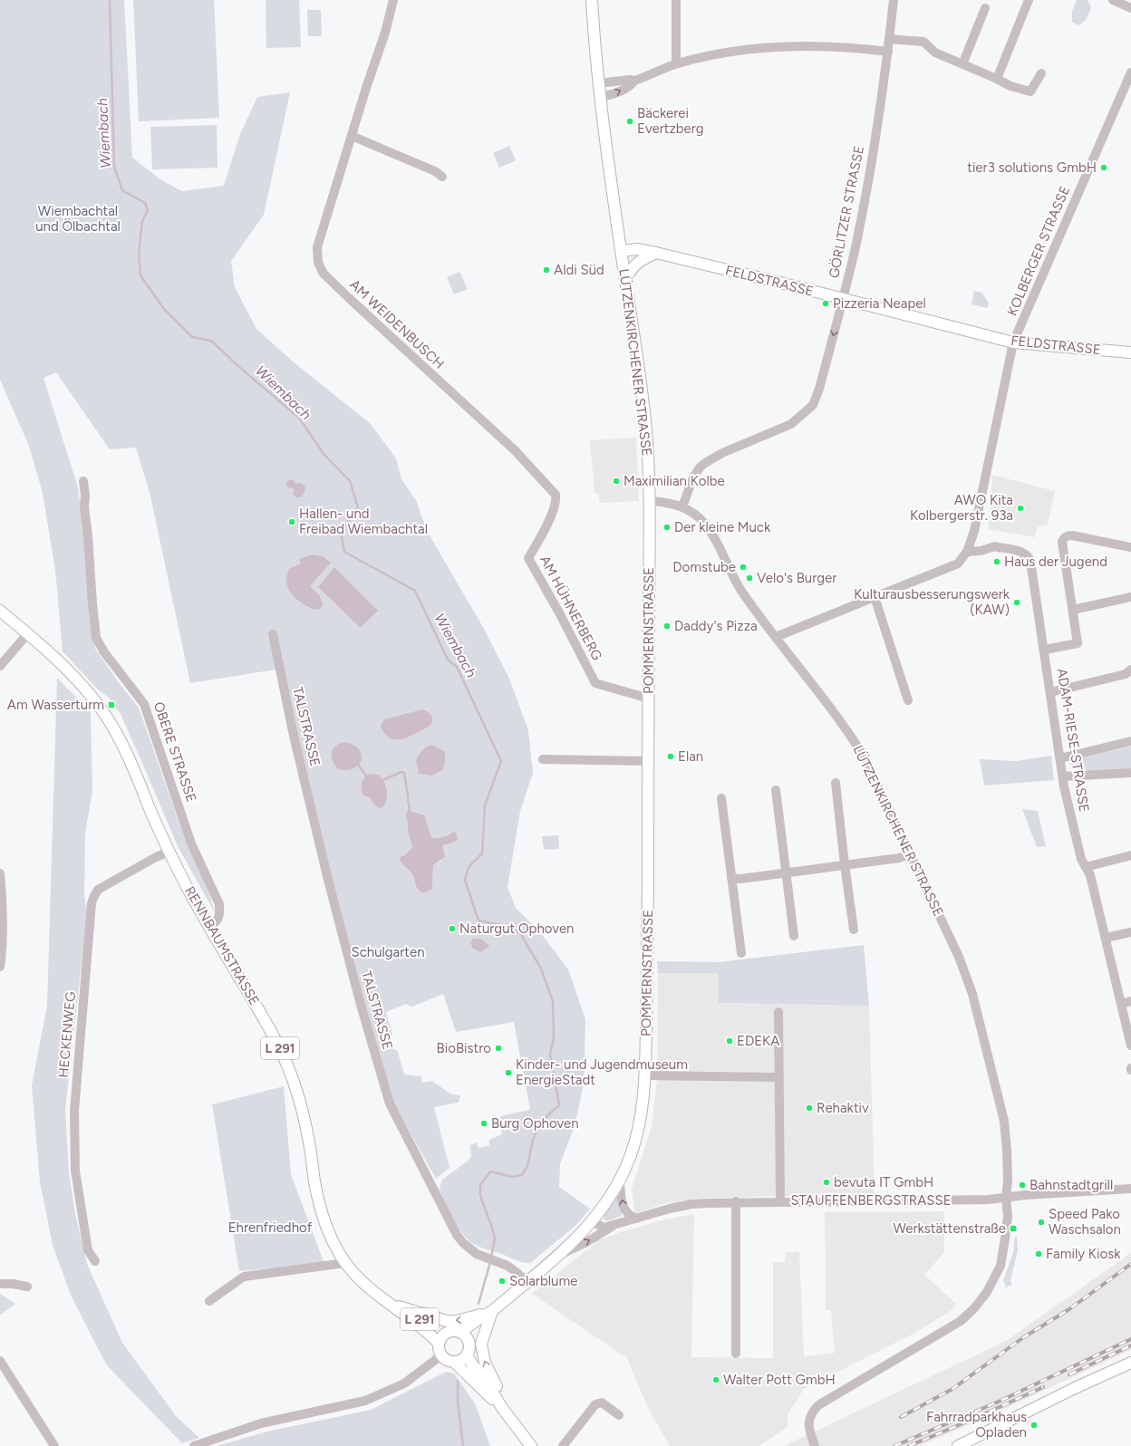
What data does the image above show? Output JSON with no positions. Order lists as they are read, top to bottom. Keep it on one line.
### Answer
{"streets":{"main road":["FELDSTRASSE","LÜTZENKIRCHENER STRASSE","POMMERNSTRASSE","RENNBAUMSTRASSE","L 291","STAUFFENBERGSTRASSE"],"street":["GÖRLITZER STRASSE","KOLBERGER STRASSE","AM WEIDENBUSCH","AM HÜHNERBERG","TALSTRASSE","ADAM-RIESE-STRASSE","OBERE STRASSE","HECKENWEG"]},"crossings":[["GÖRLITZER STRASSE","FELDSTRASSE"],["GÖRLITZER STRASSE","LÜTZENKIRCHENER STRASSE"],["KOLBERGER STRASSE","FELDSTRASSE"],["KOLBERGER STRASSE","LÜTZENKIRCHENER STRASSE"],["FELDSTRASSE","LÜTZENKIRCHENER STRASSE"],["AM WEIDENBUSCH","AM HÜHNERBERG"],["LÜTZENKIRCHENER STRASSE","POMMERNSTRASSE"],["LÜTZENKIRCHENER STRASSE","STAUFFENBERGSTRASSE"],["AM HÜHNERBERG","POMMERNSTRASSE"],["POMMERNSTRASSE","STAUFFENBERGSTRASSE"],["TALSTRASSE","STAUFFENBERGSTRASSE"],["OBERE STRASSE","RENNBAUMSTRASSE"],["RENNBAUMSTRASSE","HECKENWEG"],["RENNBAUMSTRASSE","STAUFFENBERGSTRASSE"]],"one_way":["GÖRLITZER STRASSE"],"water":["Wiembach"],"parks":["Wiembachtal und Ölbachtal","Schulgarten","Ehrenfriedhof"],"places":{"other":["Bäckerei Evertzberg","tier3 solutions GmbH","Aldi Süd","Pizzeria Neapel","Maximilian Kolbe","AWO Kita Kolbergerstr. 93a","Hallen- und Freibad Wiembachtal","Der kleine Muck","Haus der Jugend","Domstube","Velo's Burger","Kulturausbesserungswerk (KAW)","Daddy's Pizza","Elan","Naturgut Ophoven","EDEKA","BioBistro","Kinder- und Jugendmuseum EnergieStadt","Rehaktiv","Burg Ophoven","bevuta IT GmbH","Bahnstadtgrill","Speed Pako Waschsalon","Family Kiosk","Solarblume","Walter Pott GmbH","Fahrradparkhaus Opladen"],"transit":["Am Wasserturm","Werkstättenstraße"]}}
